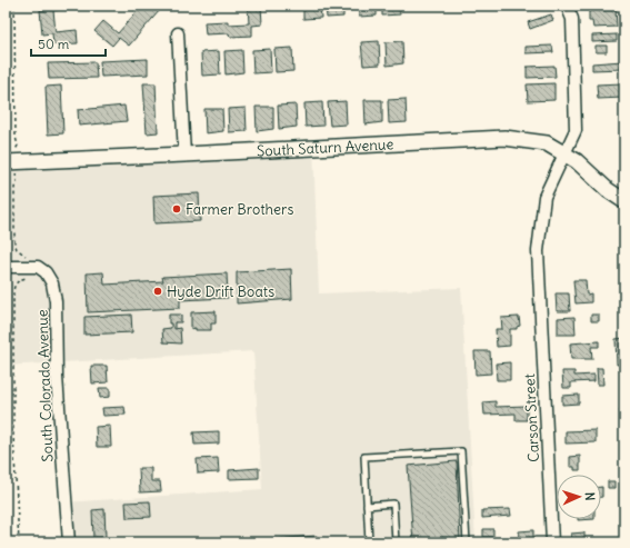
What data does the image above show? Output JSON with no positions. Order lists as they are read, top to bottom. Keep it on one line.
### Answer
{"streets":{"street":["South Saturn Avenue","South Colorado Avenue","Carson Street"]},"crossings":[["South Saturn Avenue","Carson Street"]],"places":["Farmer Brothers","Hyde Drift Boats"],"scale_bar":"50 m","north":"right"}
